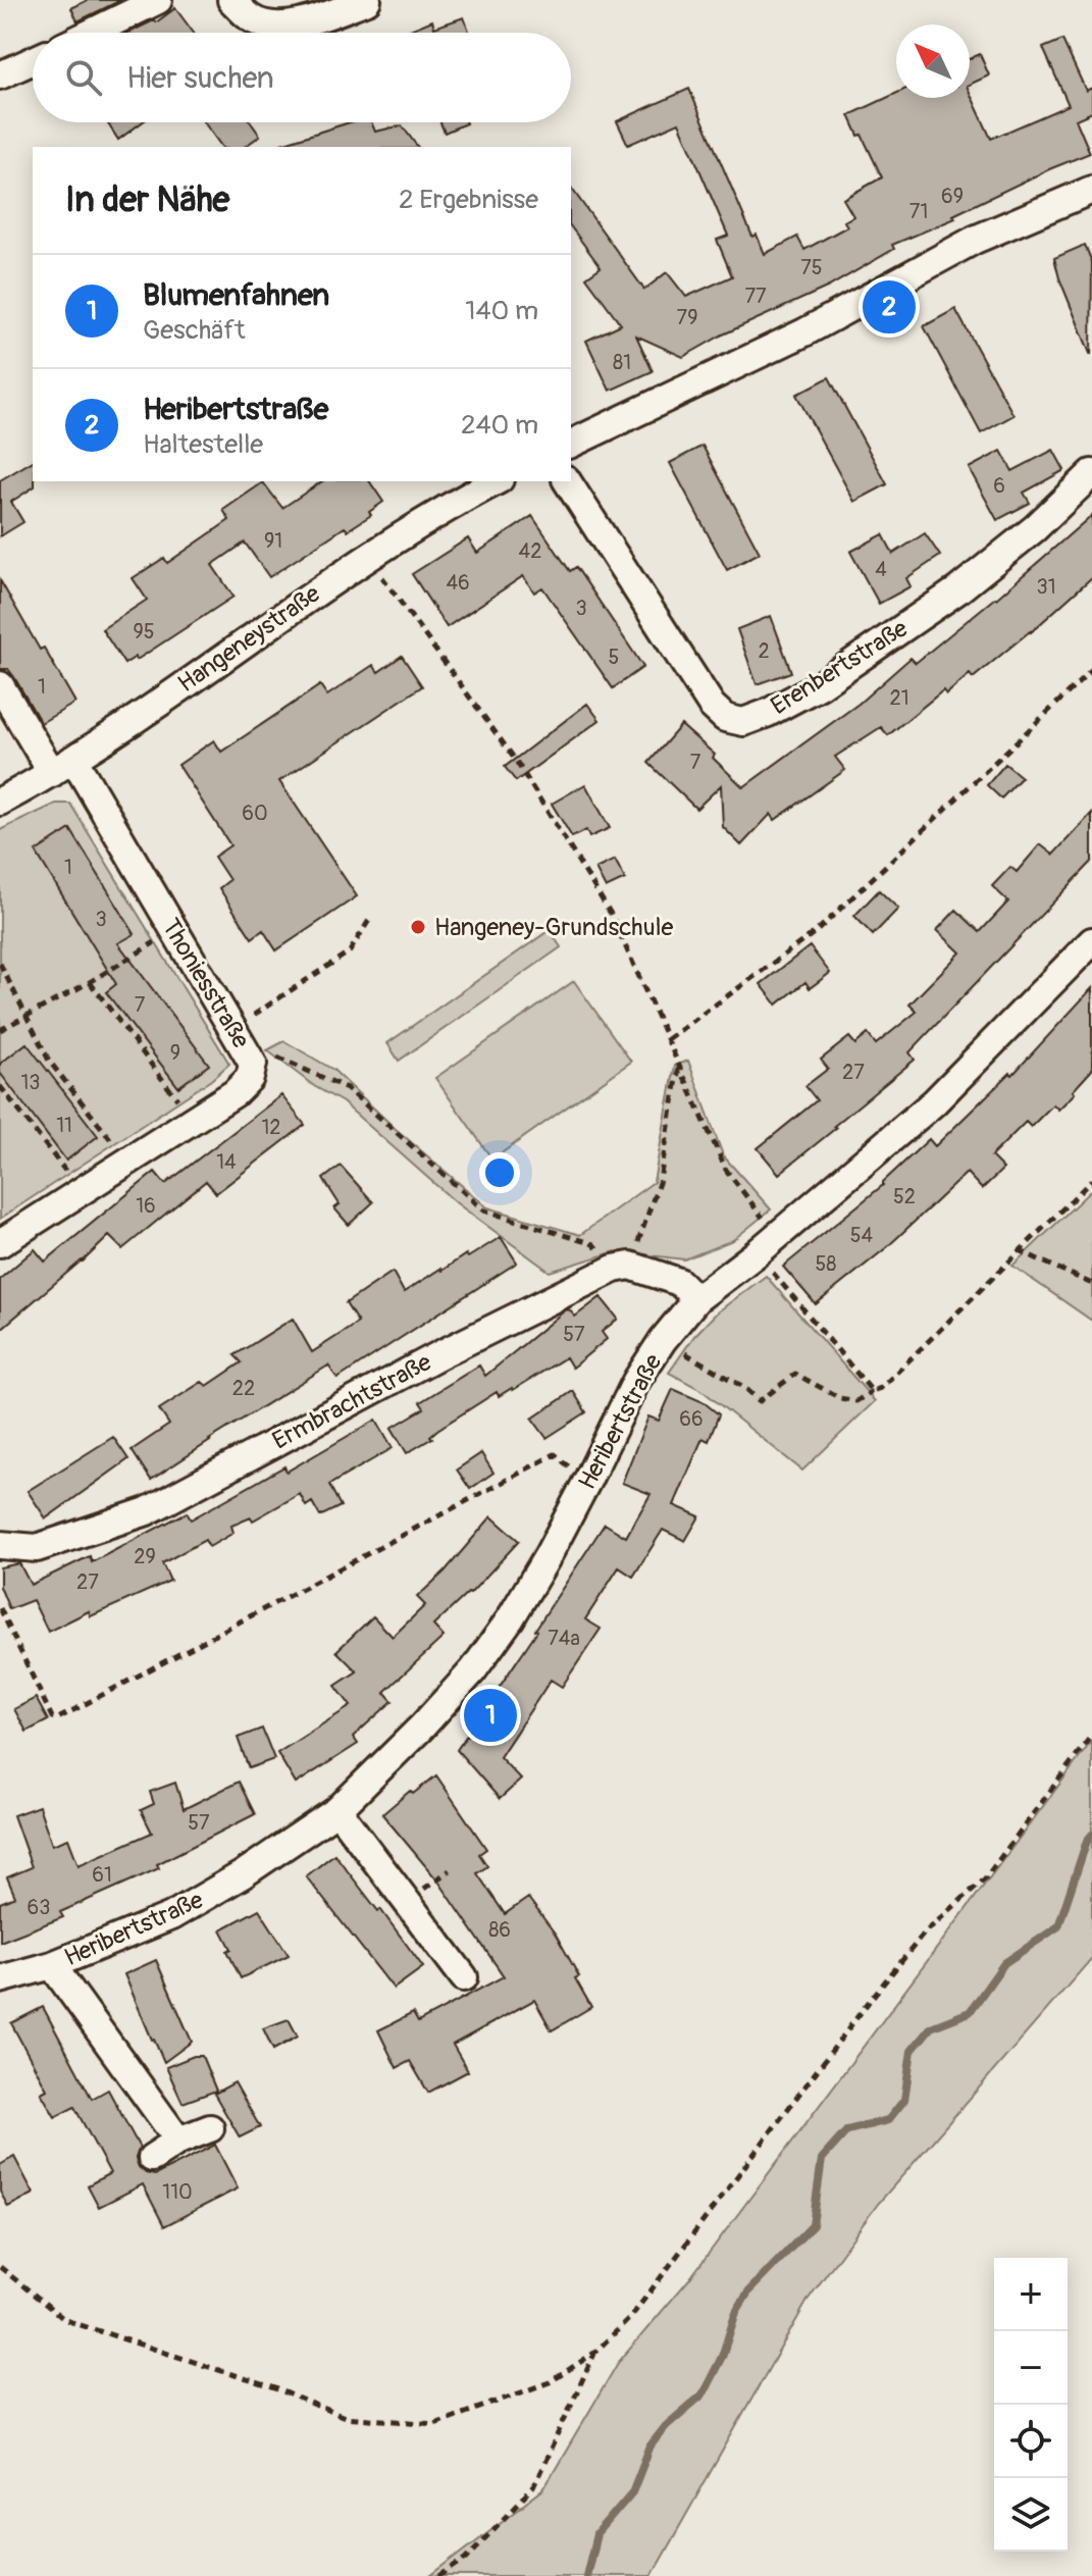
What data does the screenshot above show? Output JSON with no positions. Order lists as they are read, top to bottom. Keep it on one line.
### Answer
{"streets":{"street":["Hangeneystraße","Erenbertstraße","Thoniesstraße","Ermbrachtstraße","Heribertstraße"]},"crossings":[["Hangeneystraße","Thoniesstraße"]],"places":["Hangeney-Grundschule"],"house_numbers":["69","71","75","77","79","81","6","91","42","4","46","31","3","95","2","5","1","21","7","60","1","3","7","9","27","13","11","12","14","52","16","54","58","57","22","66","29","27","74a","57","61","63","86","110"],"north":"top left","page":{"search":"Hier suchen","heading":["In der Nähe","2 Ergebnisse"],"list":[{"mark":"1","name":"Blumenfahnen","note":"Geschäft","value":"140 m"},{"mark":"2","name":"Heribertstraße","note":"Haltestelle","value":"240 m"}],"pins":["2","1"],"map_buttons":["+","−"]}}
